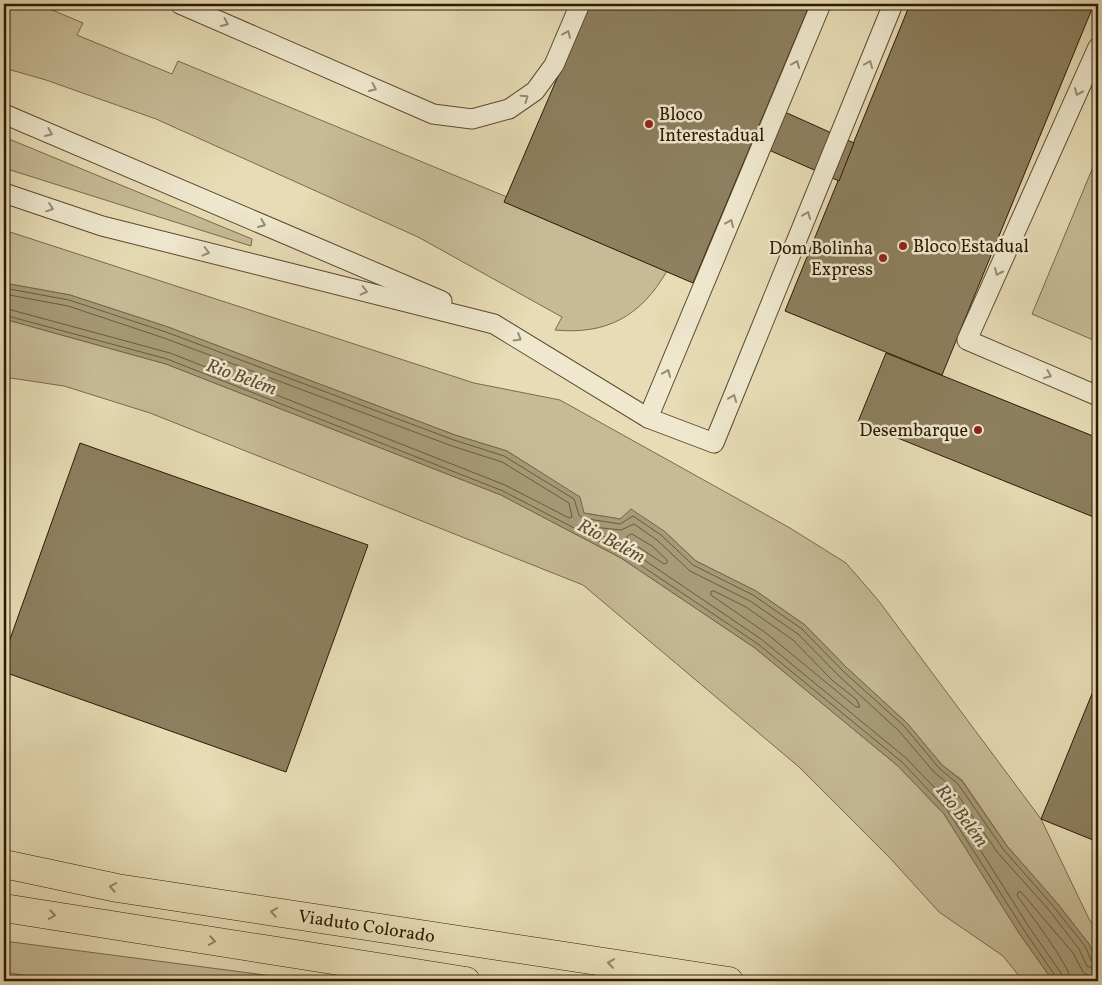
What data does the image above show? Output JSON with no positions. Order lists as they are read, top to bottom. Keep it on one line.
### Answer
{"streets":{"main road":["Viaduto Colorado"]},"water":["Rio Belém"],"places":["Bloco Interestadual","Bloco Estadual","Dom Bolinha Express","Desembarque"]}
